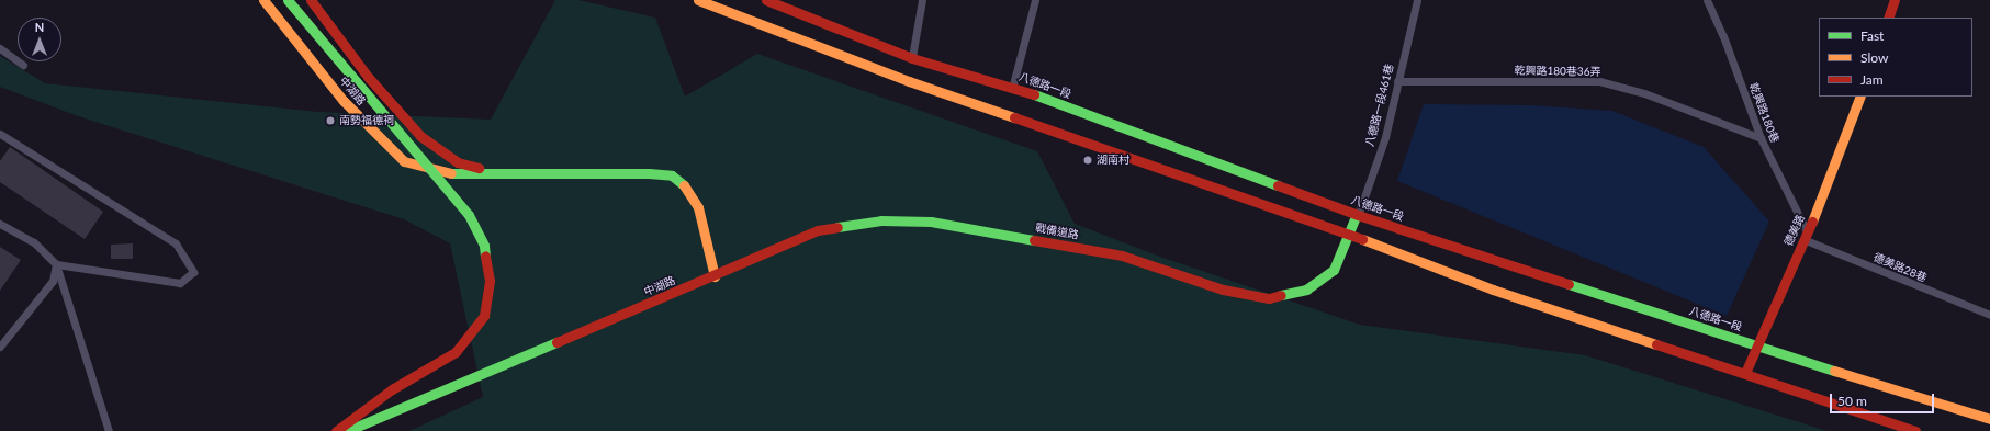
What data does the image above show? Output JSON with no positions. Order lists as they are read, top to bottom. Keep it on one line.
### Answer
{"streets":{"street":["八德路一段","中湖路","德美路","戰備道路"],"lane":["乾興路180巷36弄","八德路一段461巷","乾興路180巷","德美路28巷"]},"crossings":[["乾興路180巷36弄","八德路一段461巷"],["乾興路180巷36弄","乾興路180巷"],["八德路一段","八德路一段461巷"],["八德路一段","德美路"],["八德路一段","戰備道路"],["中湖路","戰備道路"],["八德路一段461巷","戰備道路"],["乾興路180巷","德美路"],["乾興路180巷","德美路28巷"],["德美路","德美路28巷"]],"places":["南勢福德祠","湖南村"],"legend":["Fast","Slow","Jam"],"scale_bar":"50 m","north":"top"}
